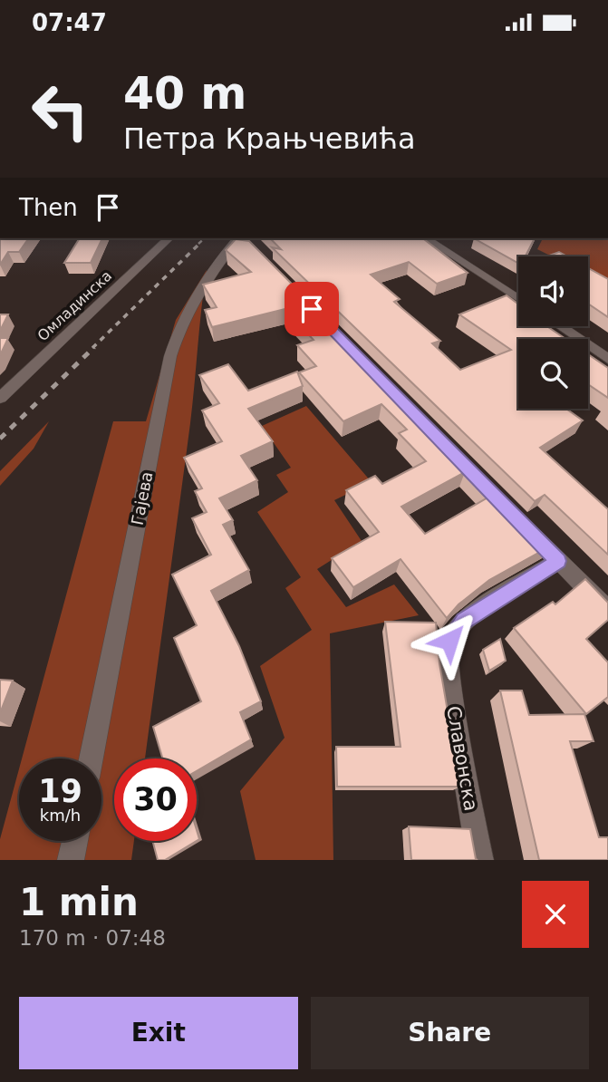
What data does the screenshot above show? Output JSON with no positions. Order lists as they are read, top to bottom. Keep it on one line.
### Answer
{"streets":{"street":["Омладинска","Гајева","Славонска"]},"page":{"status":"07:47","turn":["40 m","Петра Крањчевића"],"then":"Then","speed":"19 km/h","limit":"30","heading":["1 min","170 m · 07:48"],"buttons":["Exit","Share"]}}
